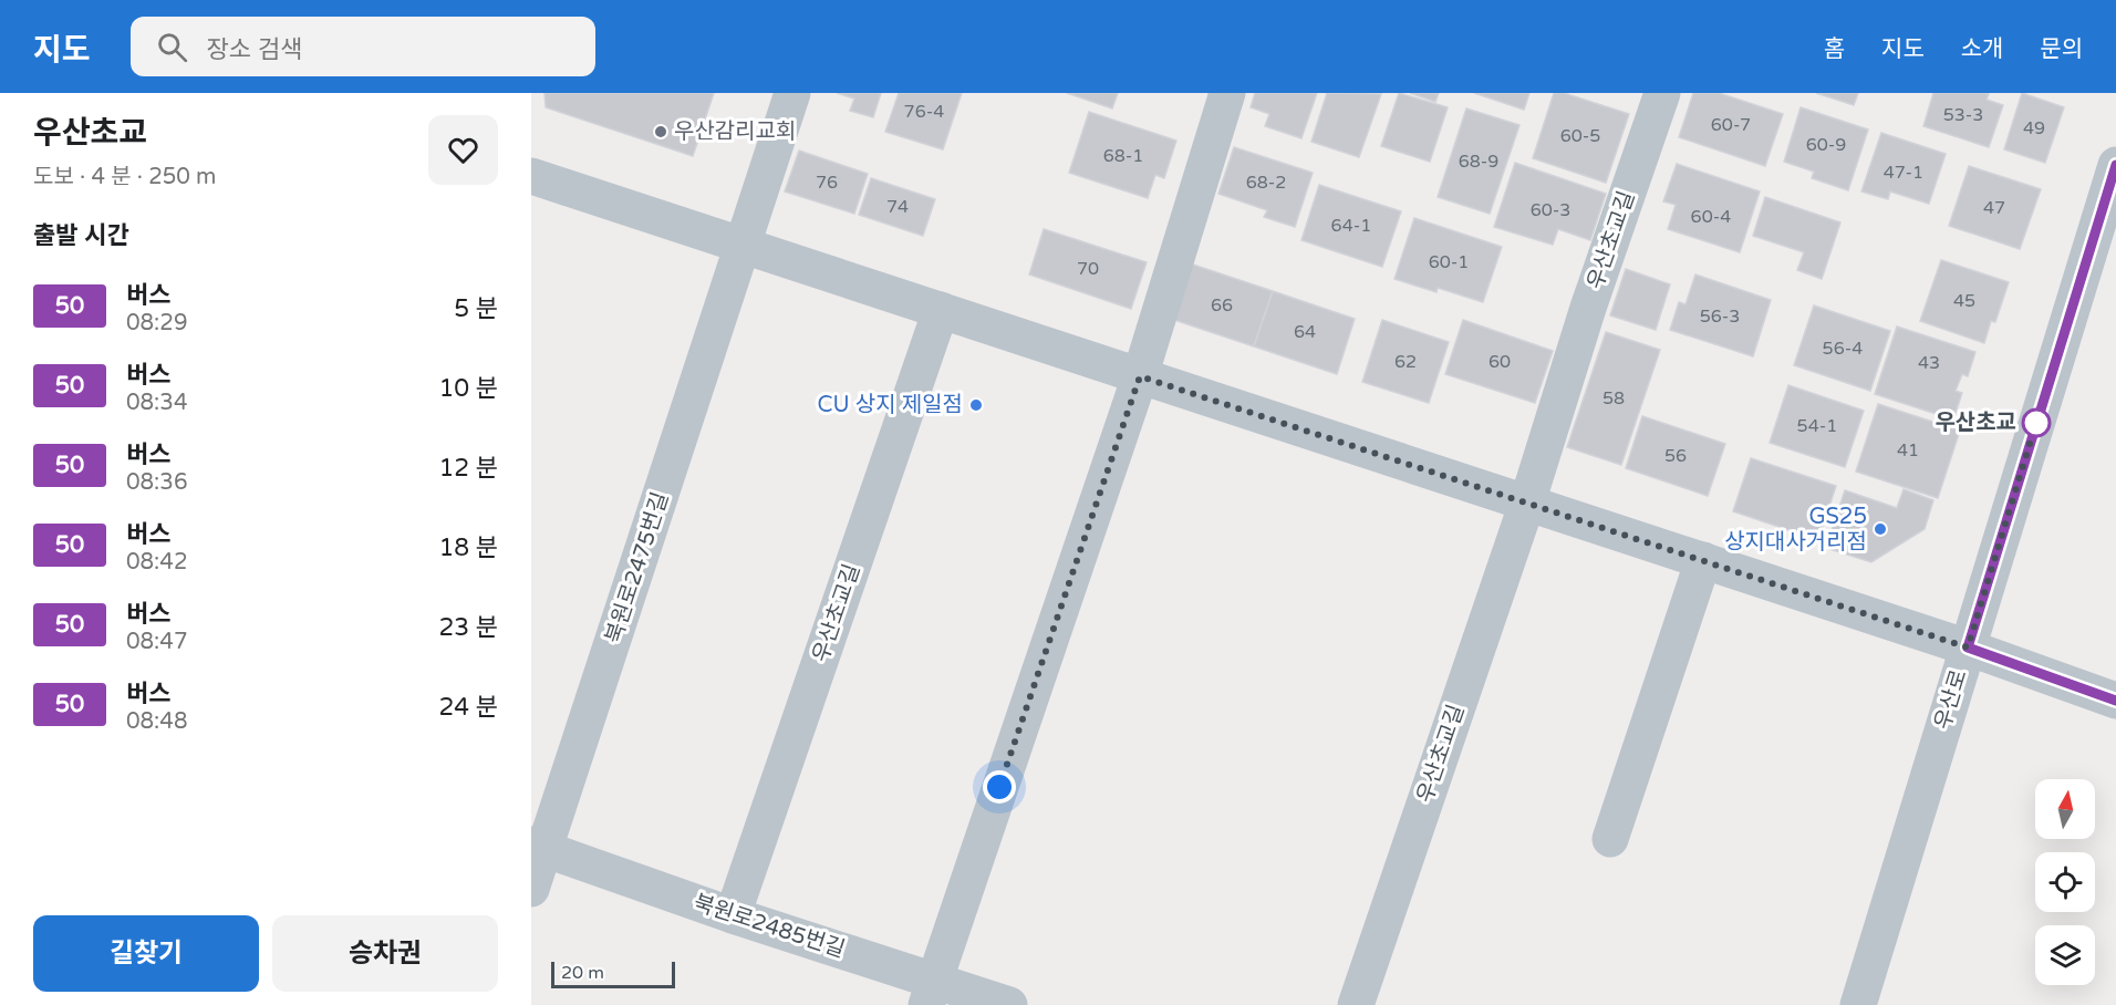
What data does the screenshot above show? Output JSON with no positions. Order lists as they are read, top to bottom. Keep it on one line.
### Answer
{"streets":{"street":["우산초교길","북원로2475번길","우산로","북원로2485번길"]},"crossings":[["우산초교길","북원로2485번길"],["북원로2475번길","북원로2485번길"]],"places":["우산감리교회","CU 상지 제일점","우산초교","GS25 상지대사거리점"],"lines":["bus line 50"],"house_numbers":["76-4","53-3","60-7","49","60-5","60-9","68-1","68-9","47-1","76","68-2","74","47","60-3","60-4","64-1","60-1","70","45","66","56-3","64","56-4","62","60","43","58","54-1","41","56"],"scale_bar":"20 m","north":"top","page":{"header":"지도","search":"장소 검색","nav":["홈","지도","소개","문의"],"heading":[["우산초교","도보 · 4 분 · 250 m"],"출발 시간"],"list":[{"mark":"50","name":"버스","note":"08:29","value":"5 분"},{"mark":"50","name":"버스","note":"08:34","value":"10 분"},{"mark":"50","name":"버스","note":"08:36","value":"12 분"},{"mark":"50","name":"버스","note":"08:42","value":"18 분"},{"mark":"50","name":"버스","note":"08:47","value":"23 분"},{"mark":"50","name":"버스","note":"08:48","value":"24 분"}],"buttons":["길찾기","승차권"],"scale":"20 m"}}
